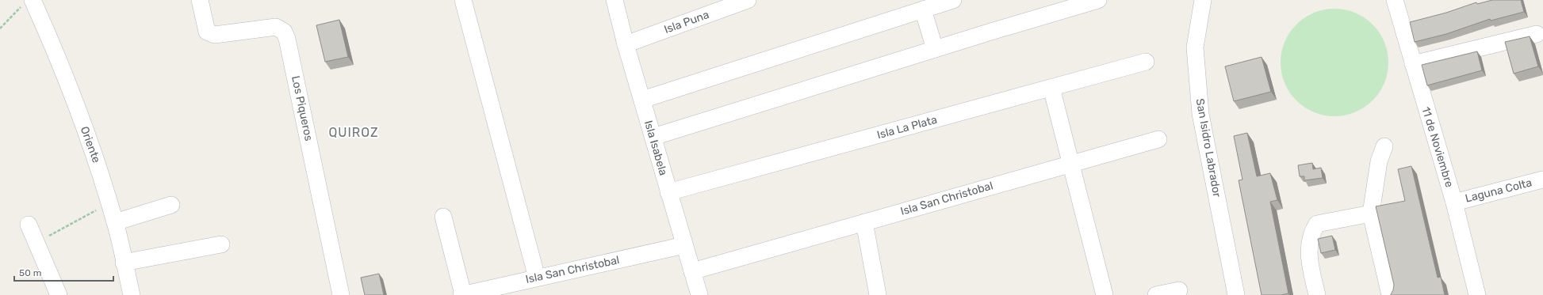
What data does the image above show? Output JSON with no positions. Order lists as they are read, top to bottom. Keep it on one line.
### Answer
{"streets":{"street":["Isla Puna","Los Piqueros","Isla La Plata","Oriente","11 de Noviembre","Isla Isabela","San Isidro Labrador","Laguna Colta","Isla San Christobal"]},"crossings":[["Isla Puna","Isla Isabela"],["Isla La Plata","Isla Isabela"],["11 de Noviembre","Laguna Colta"],["Isla Isabela","Isla San Christobal"]],"districts":["QUIROZ"],"scale_bar":"50 m"}
